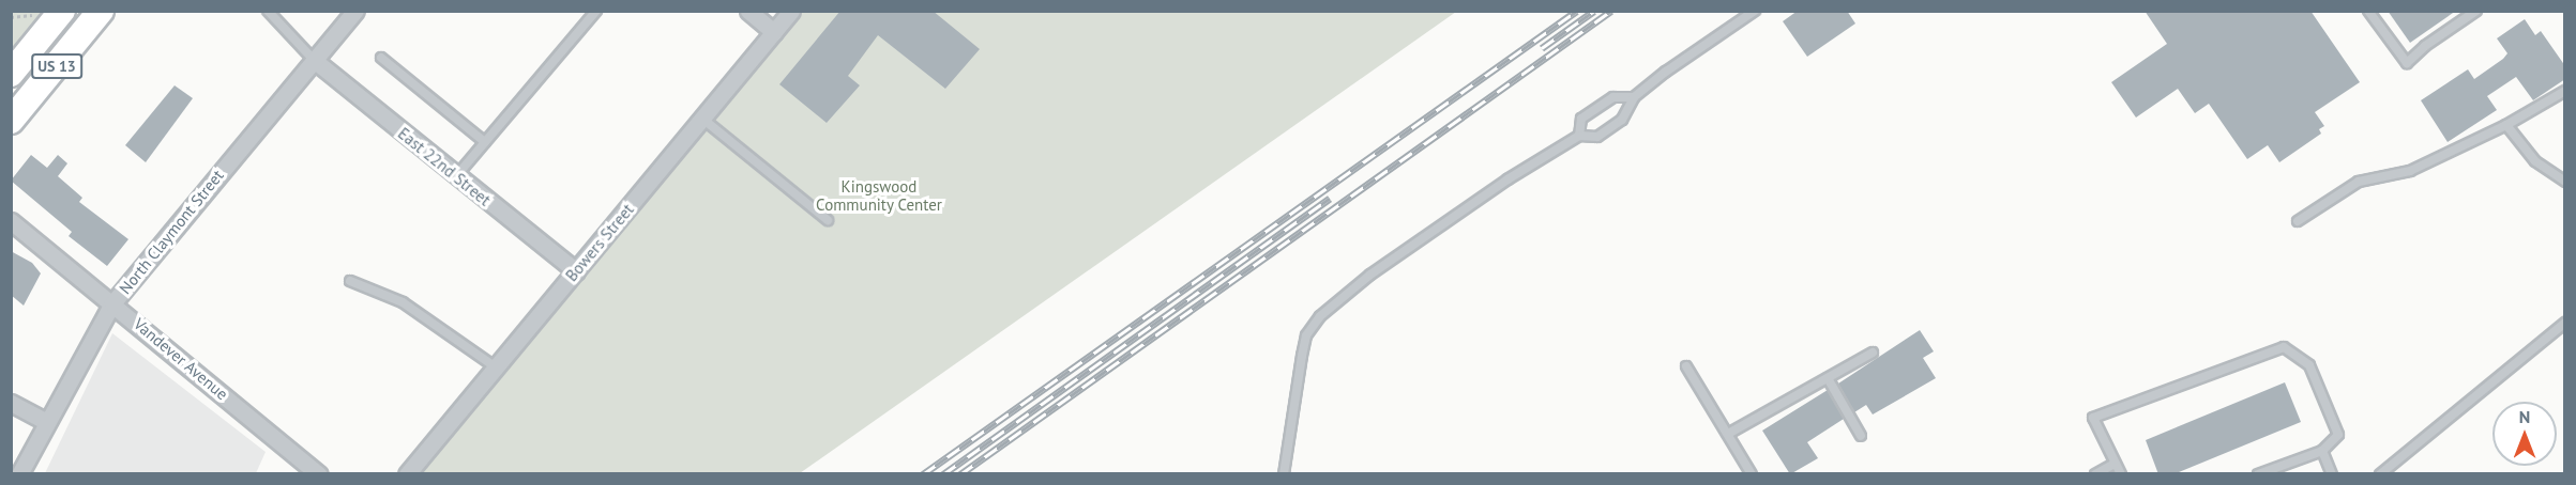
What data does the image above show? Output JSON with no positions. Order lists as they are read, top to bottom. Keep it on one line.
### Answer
{"streets":{"main road":["US 13"],"street":["East 22nd Street","North Claymont Street","Bowers Street","Vandever Avenue"]},"crossings":[["East 22nd Street","North Claymont Street"],["East 22nd Street","Bowers Street"],["North Claymont Street","Vandever Avenue"]],"parks":["Kingswood Community Center"],"north":"top"}
